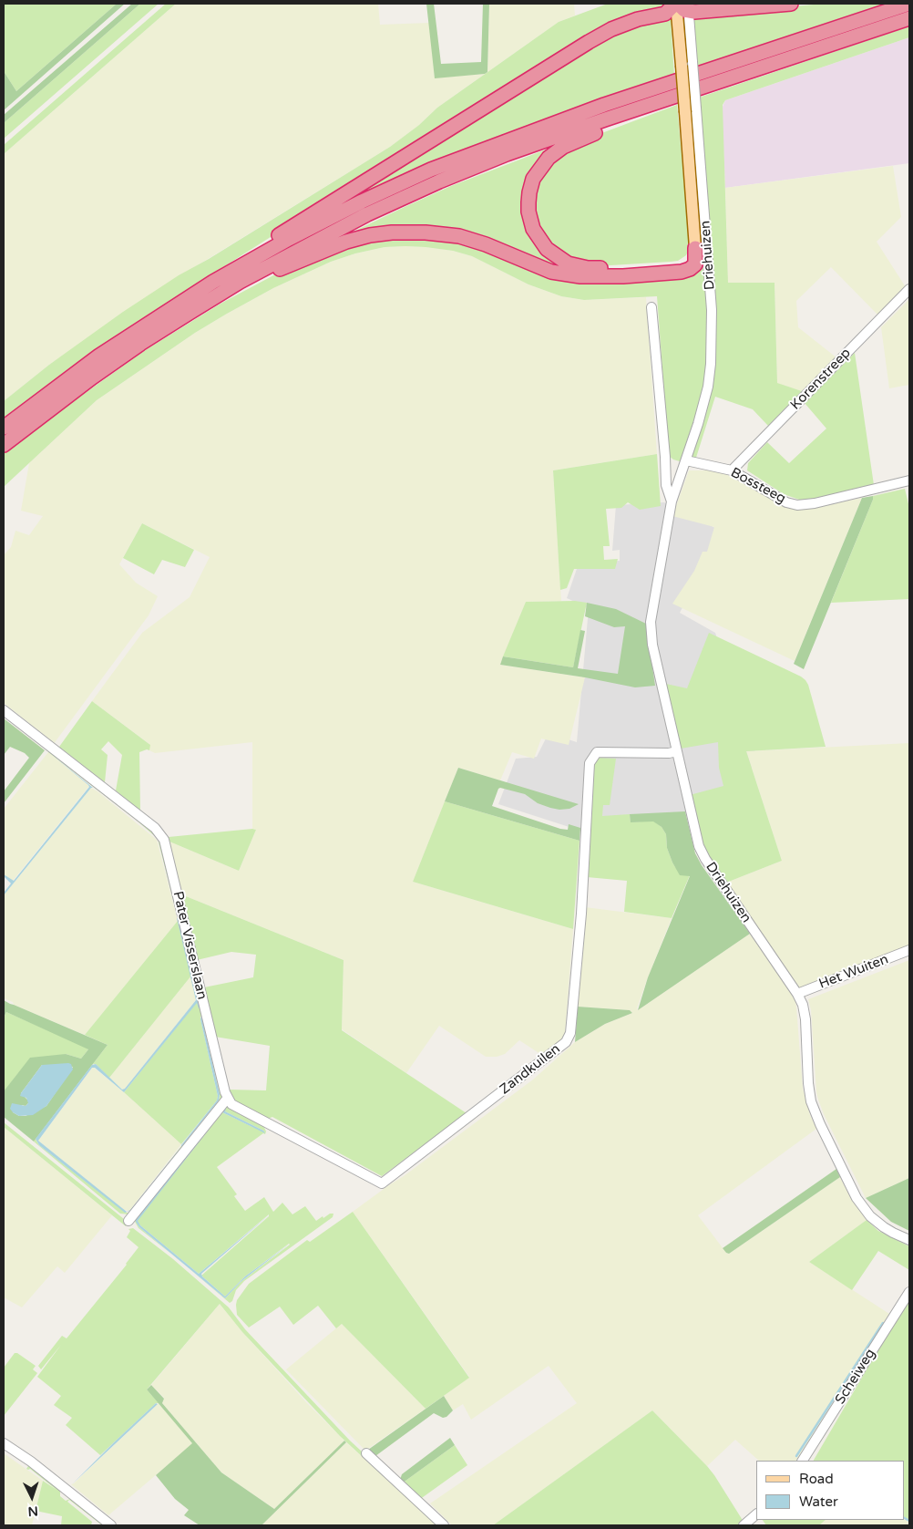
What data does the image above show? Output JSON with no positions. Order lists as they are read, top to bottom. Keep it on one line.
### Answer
{"streets":{"main road":["Driehuizen"],"street":["Korenstreep","Bossteeg","Pater Visserslaan","Het Wuiten","Zandkuilen","Scheiweg"]},"crossings":[["Driehuizen","Bossteeg"],["Driehuizen","Het Wuiten"],["Driehuizen","Zandkuilen"],["Korenstreep","Bossteeg"],["Pater Visserslaan","Zandkuilen"]],"legend":["Road","Water"],"north":"bottom"}
